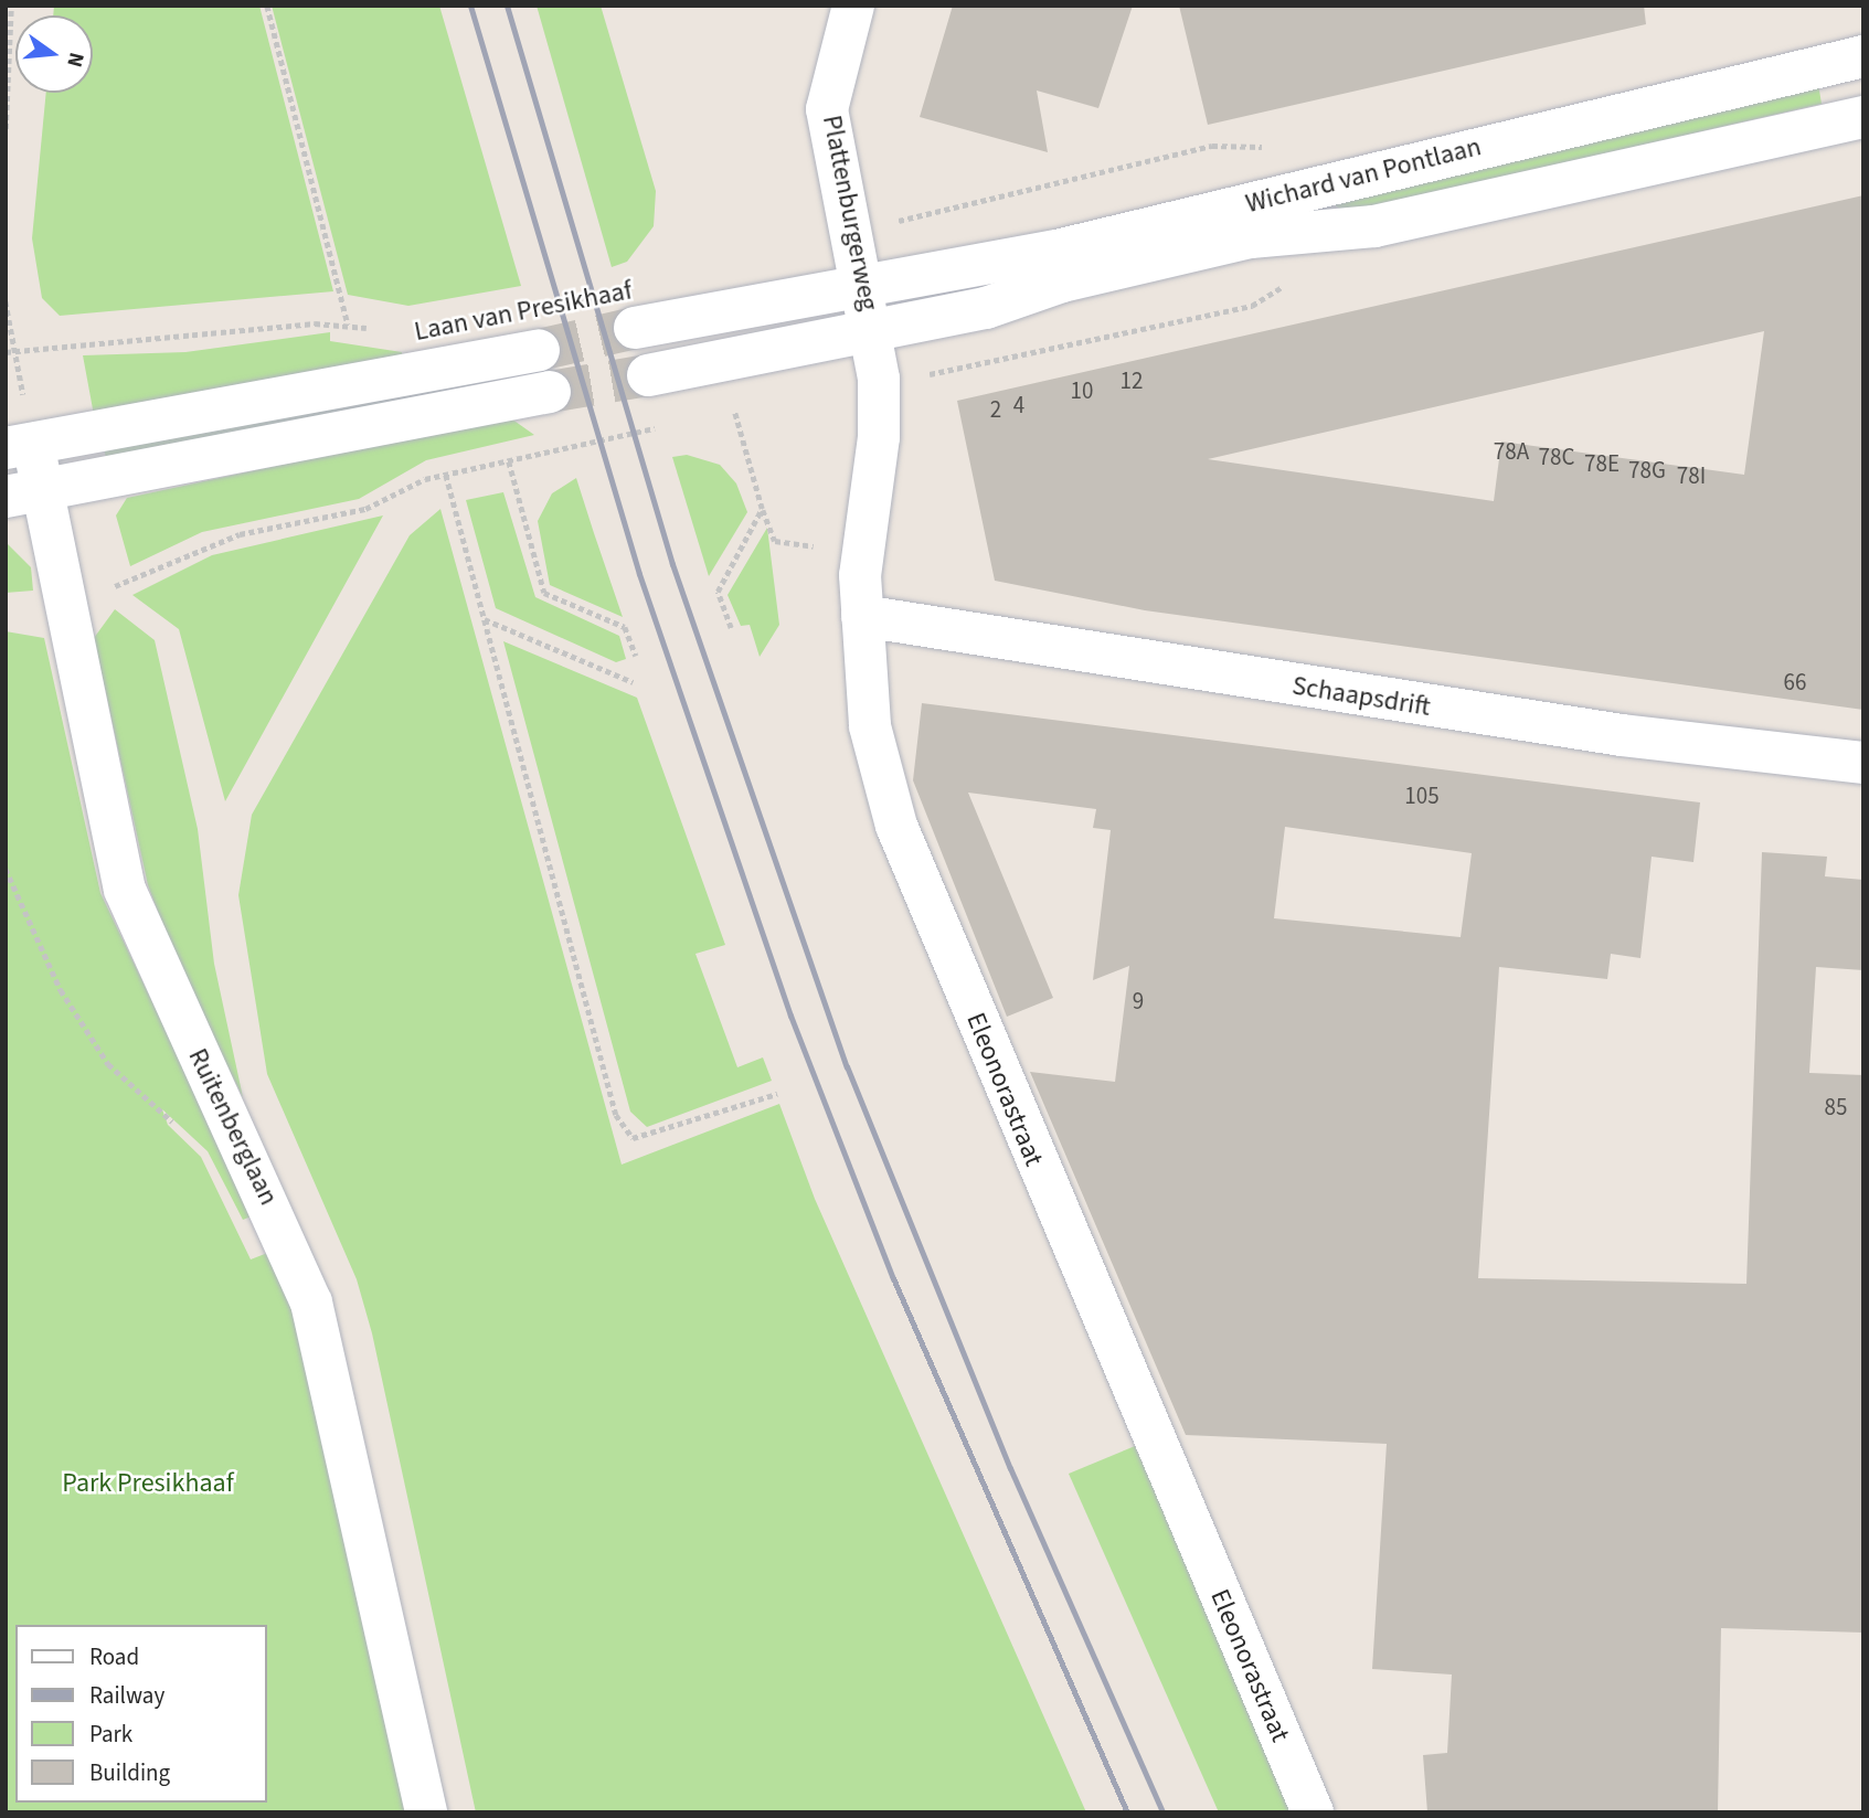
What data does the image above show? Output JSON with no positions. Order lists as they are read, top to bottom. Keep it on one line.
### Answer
{"streets":{"street":["Wichard van Pontlaan","Plattenburgerweg","Laan van Presikhaaf","Schaapsdrift","Eleonorastraat","Ruitenberglaan"]},"crossings":[["Wichard van Pontlaan","Plattenburgerweg"],["Wichard van Pontlaan","Laan van Presikhaaf"],["Wichard van Pontlaan","Eleonorastraat"],["Plattenburgerweg","Laan van Presikhaaf"],["Plattenburgerweg","Eleonorastraat"],["Laan van Presikhaaf","Ruitenberglaan"],["Schaapsdrift","Eleonorastraat"]],"parks":["Park Presikhaaf"],"house_numbers":["12","10","4","2","78A","78C","78E","78G","78I","66","105","9","85"],"legend":["Road","Railway","Park","Building"],"north":"right"}
